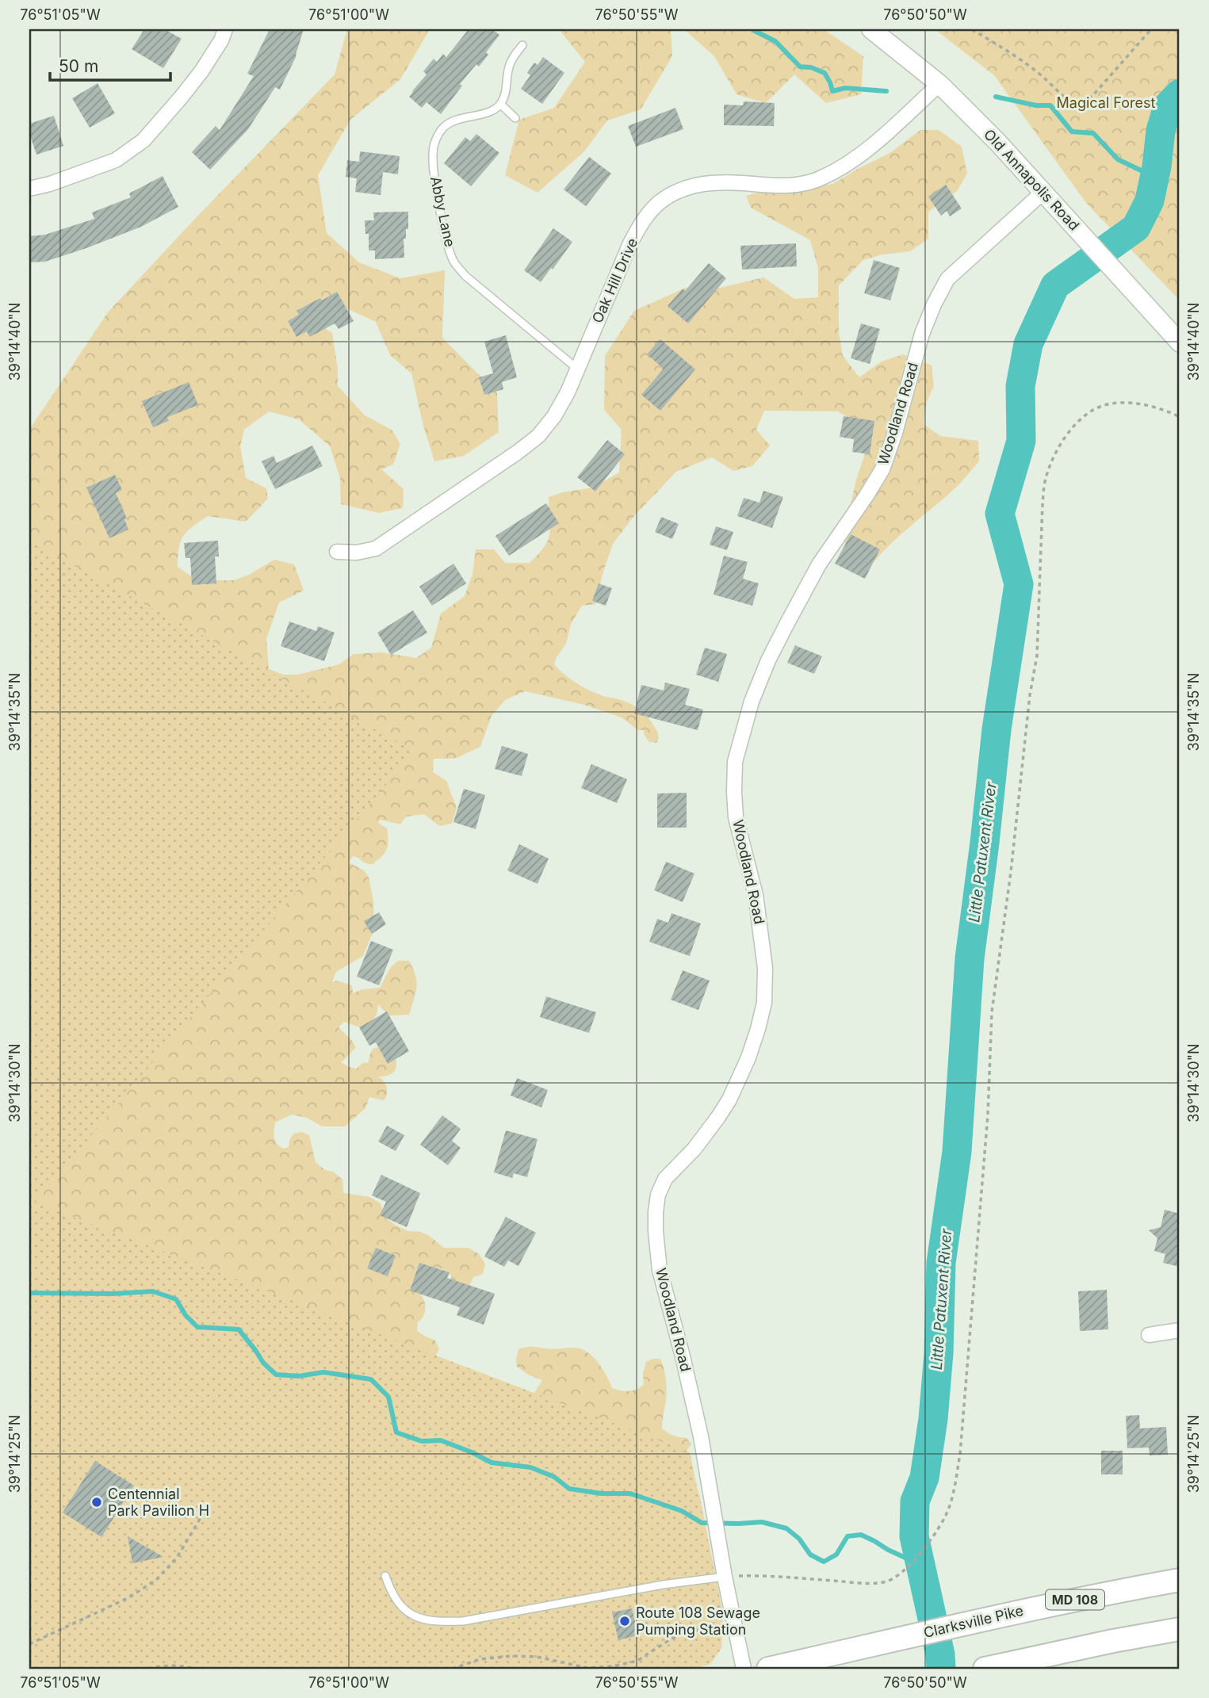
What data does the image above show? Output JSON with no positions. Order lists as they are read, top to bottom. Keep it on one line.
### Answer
{"streets":{"main road":["MD 108","Clarksville Pike"],"street":["Old Annapolis Road","Oak Hill Drive","Woodland Road"],"lane":["Abby Lane"]},"crossings":[["Old Annapolis Road","Oak Hill Drive"],["Old Annapolis Road","Woodland Road"],["Abby Lane","Oak Hill Drive"]],"water":["Little Patuxent River"],"parks":["Magical Forest"],"places":["Centennial Park Pavilion H","Route 108 Sewage Pumping Station"],"scale_bar":"50 m","coordinates":["76°51'05\"W","76°51'00\"W","76°50'55\"W","76°50'50\"W","39°14'40\"N","39°14'35\"N","39°14'30\"N","39°14'25\"N"]}
